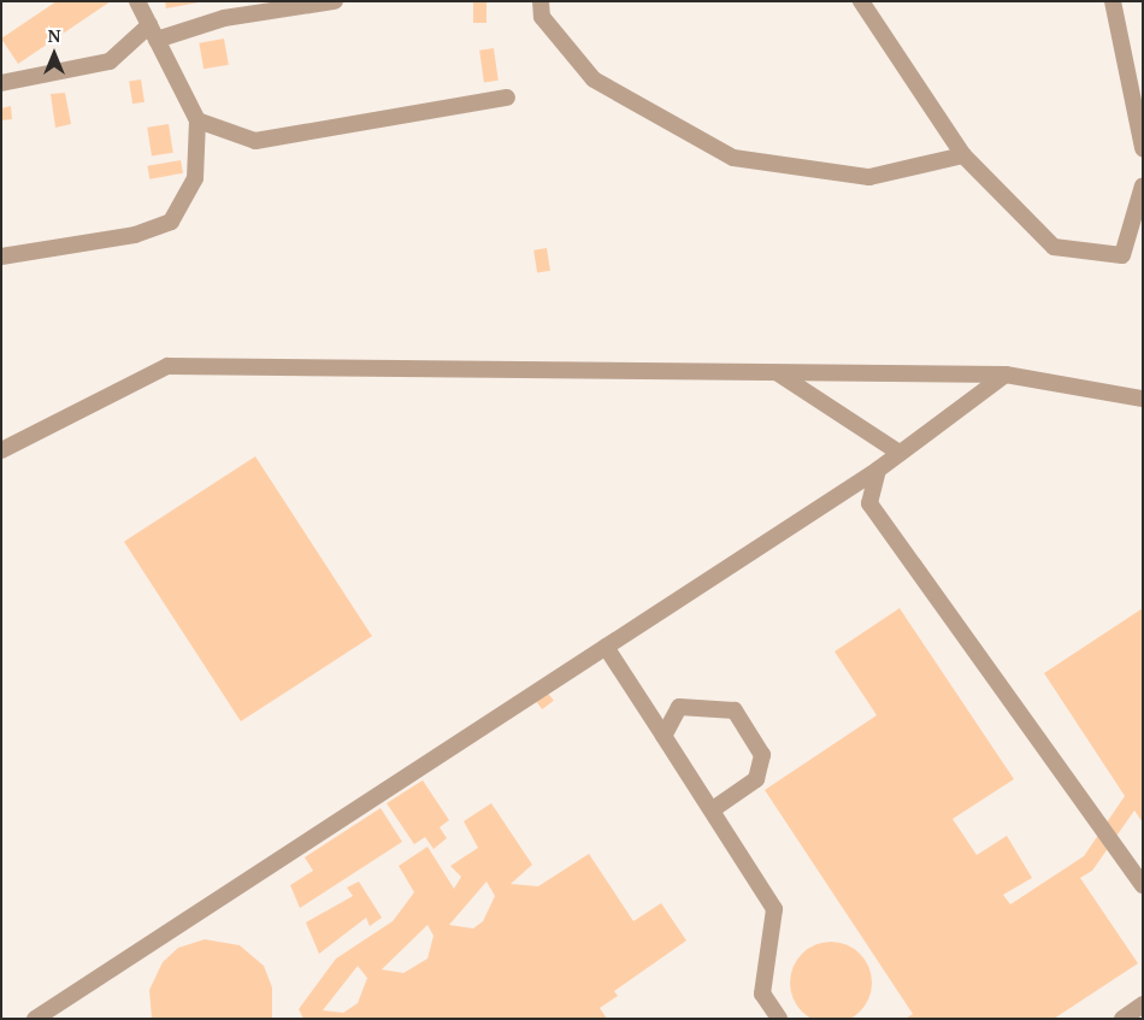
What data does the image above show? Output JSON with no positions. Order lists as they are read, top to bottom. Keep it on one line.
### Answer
{"north":"top"}
